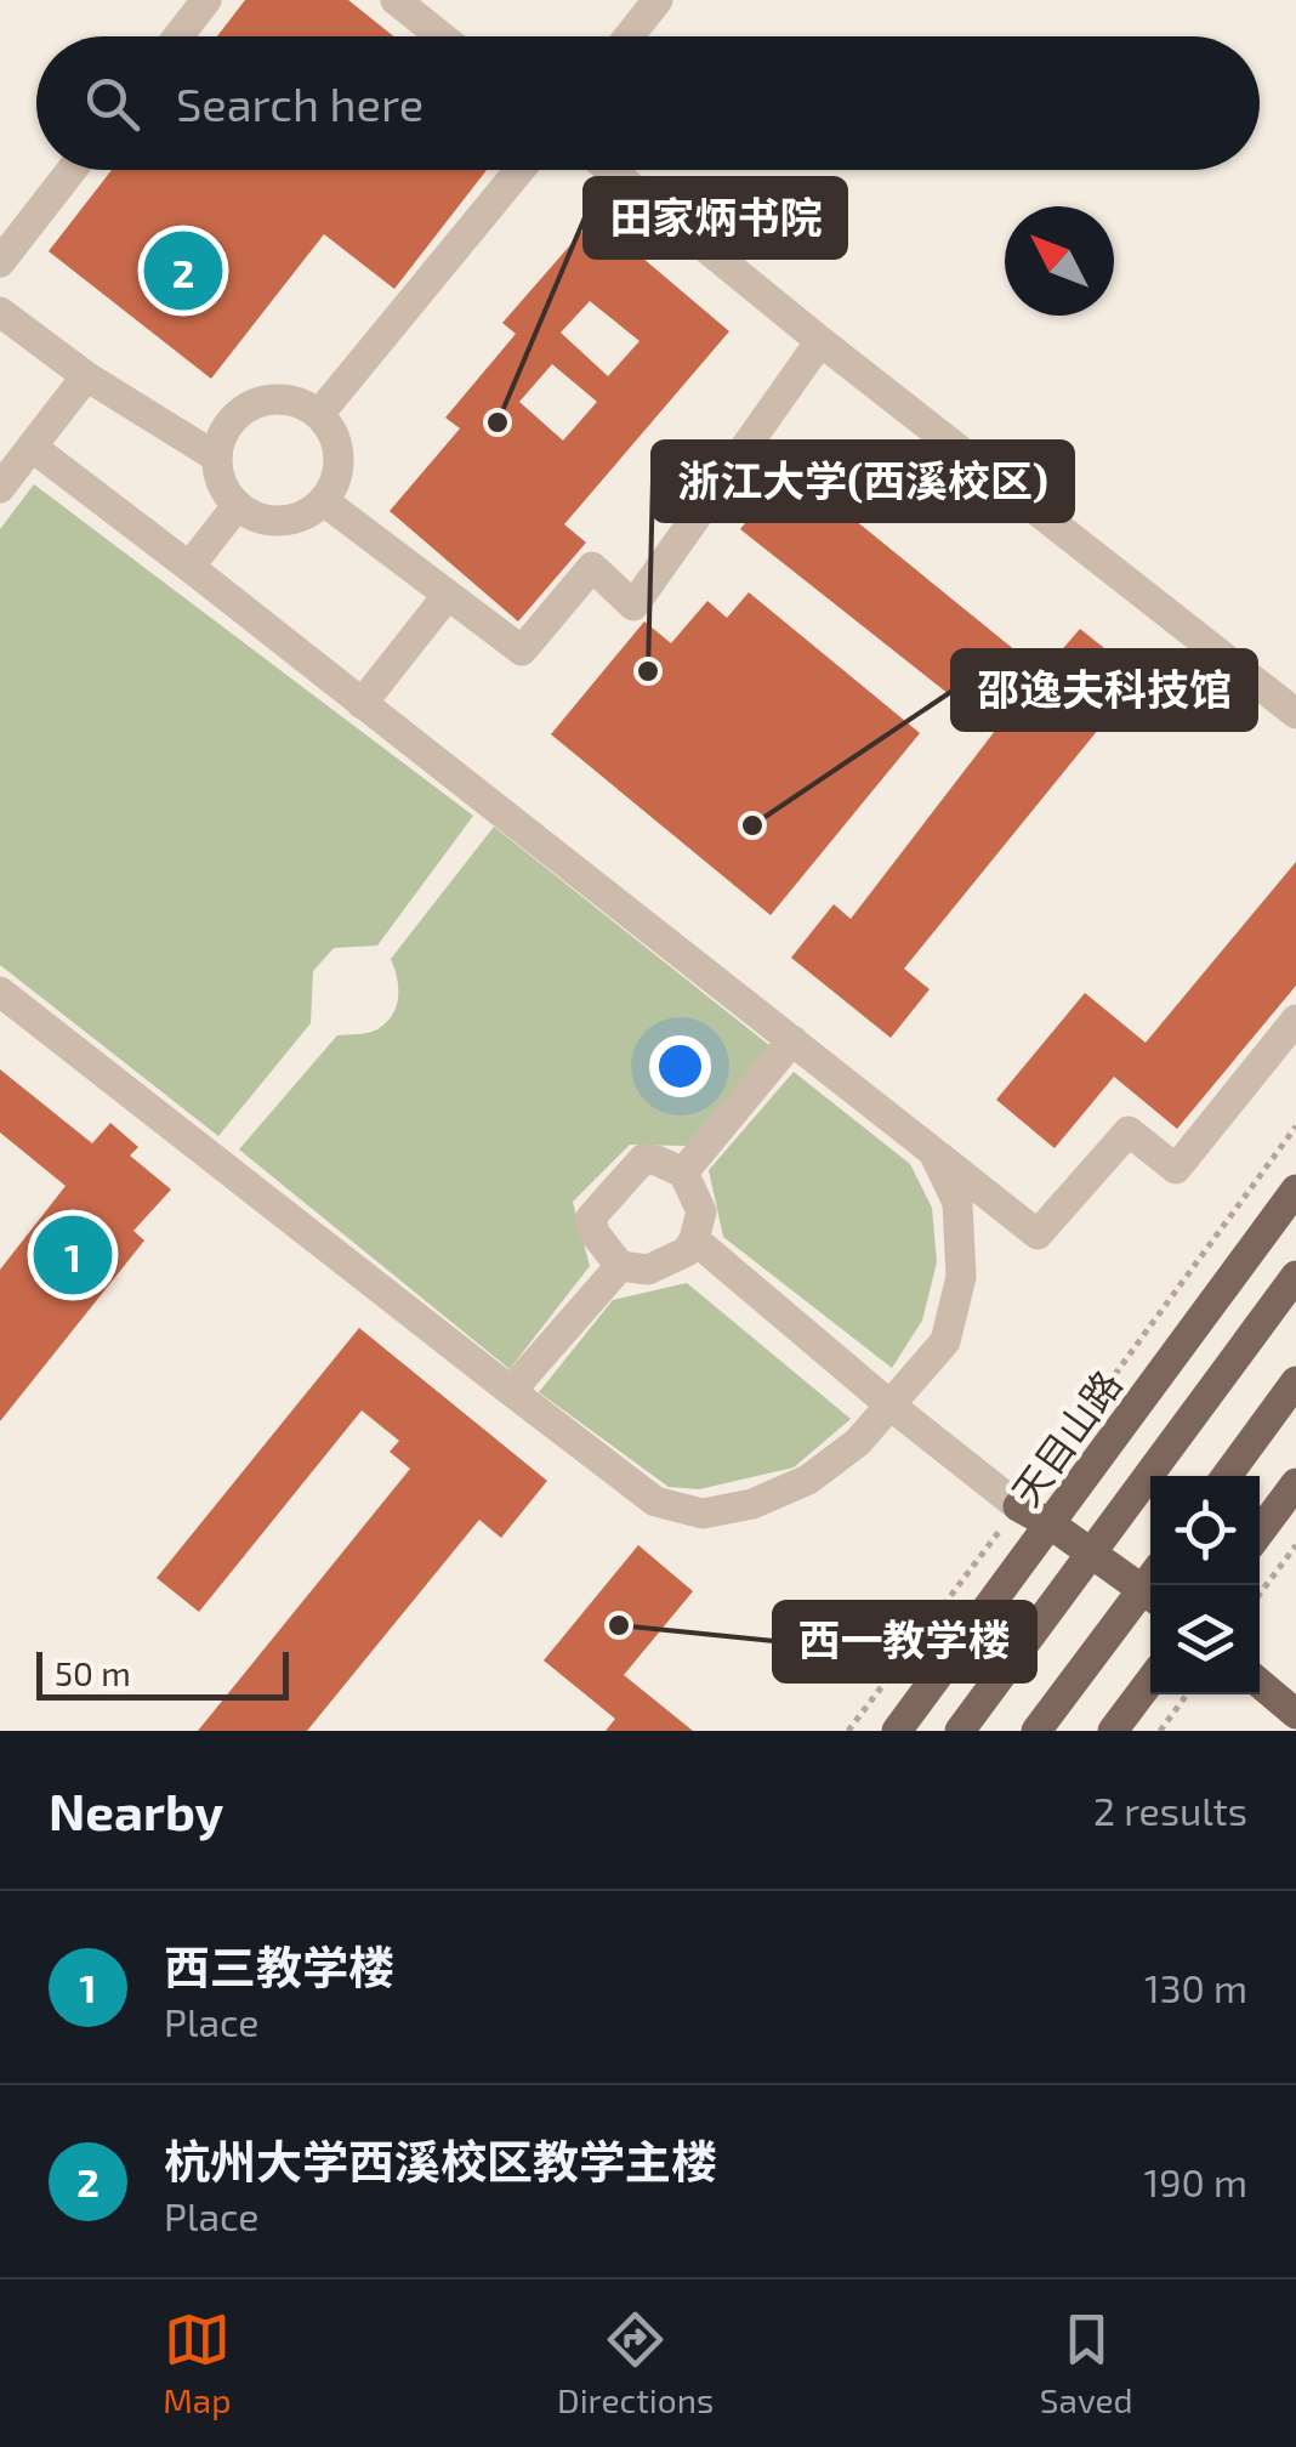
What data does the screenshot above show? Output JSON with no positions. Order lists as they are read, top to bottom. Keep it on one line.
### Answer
{"streets":{"main road":["天目山路"]},"places":["田家炳书院","浙江大学(西溪校区)","邵逸夫科技馆","西一教学楼"],"scale_bar":"50 m","north":"top left","page":{"search":"Search here","pins":["2","1"],"scale":"50 m","heading":["Nearby","2 results"],"list":[{"mark":"1","name":"西三教学楼","note":"Place","value":"130 m"},{"mark":"2","name":"杭州大学西溪校区教学主楼","note":"Place","value":"190 m"}],"nav":["Map","Directions","Saved"]}}
